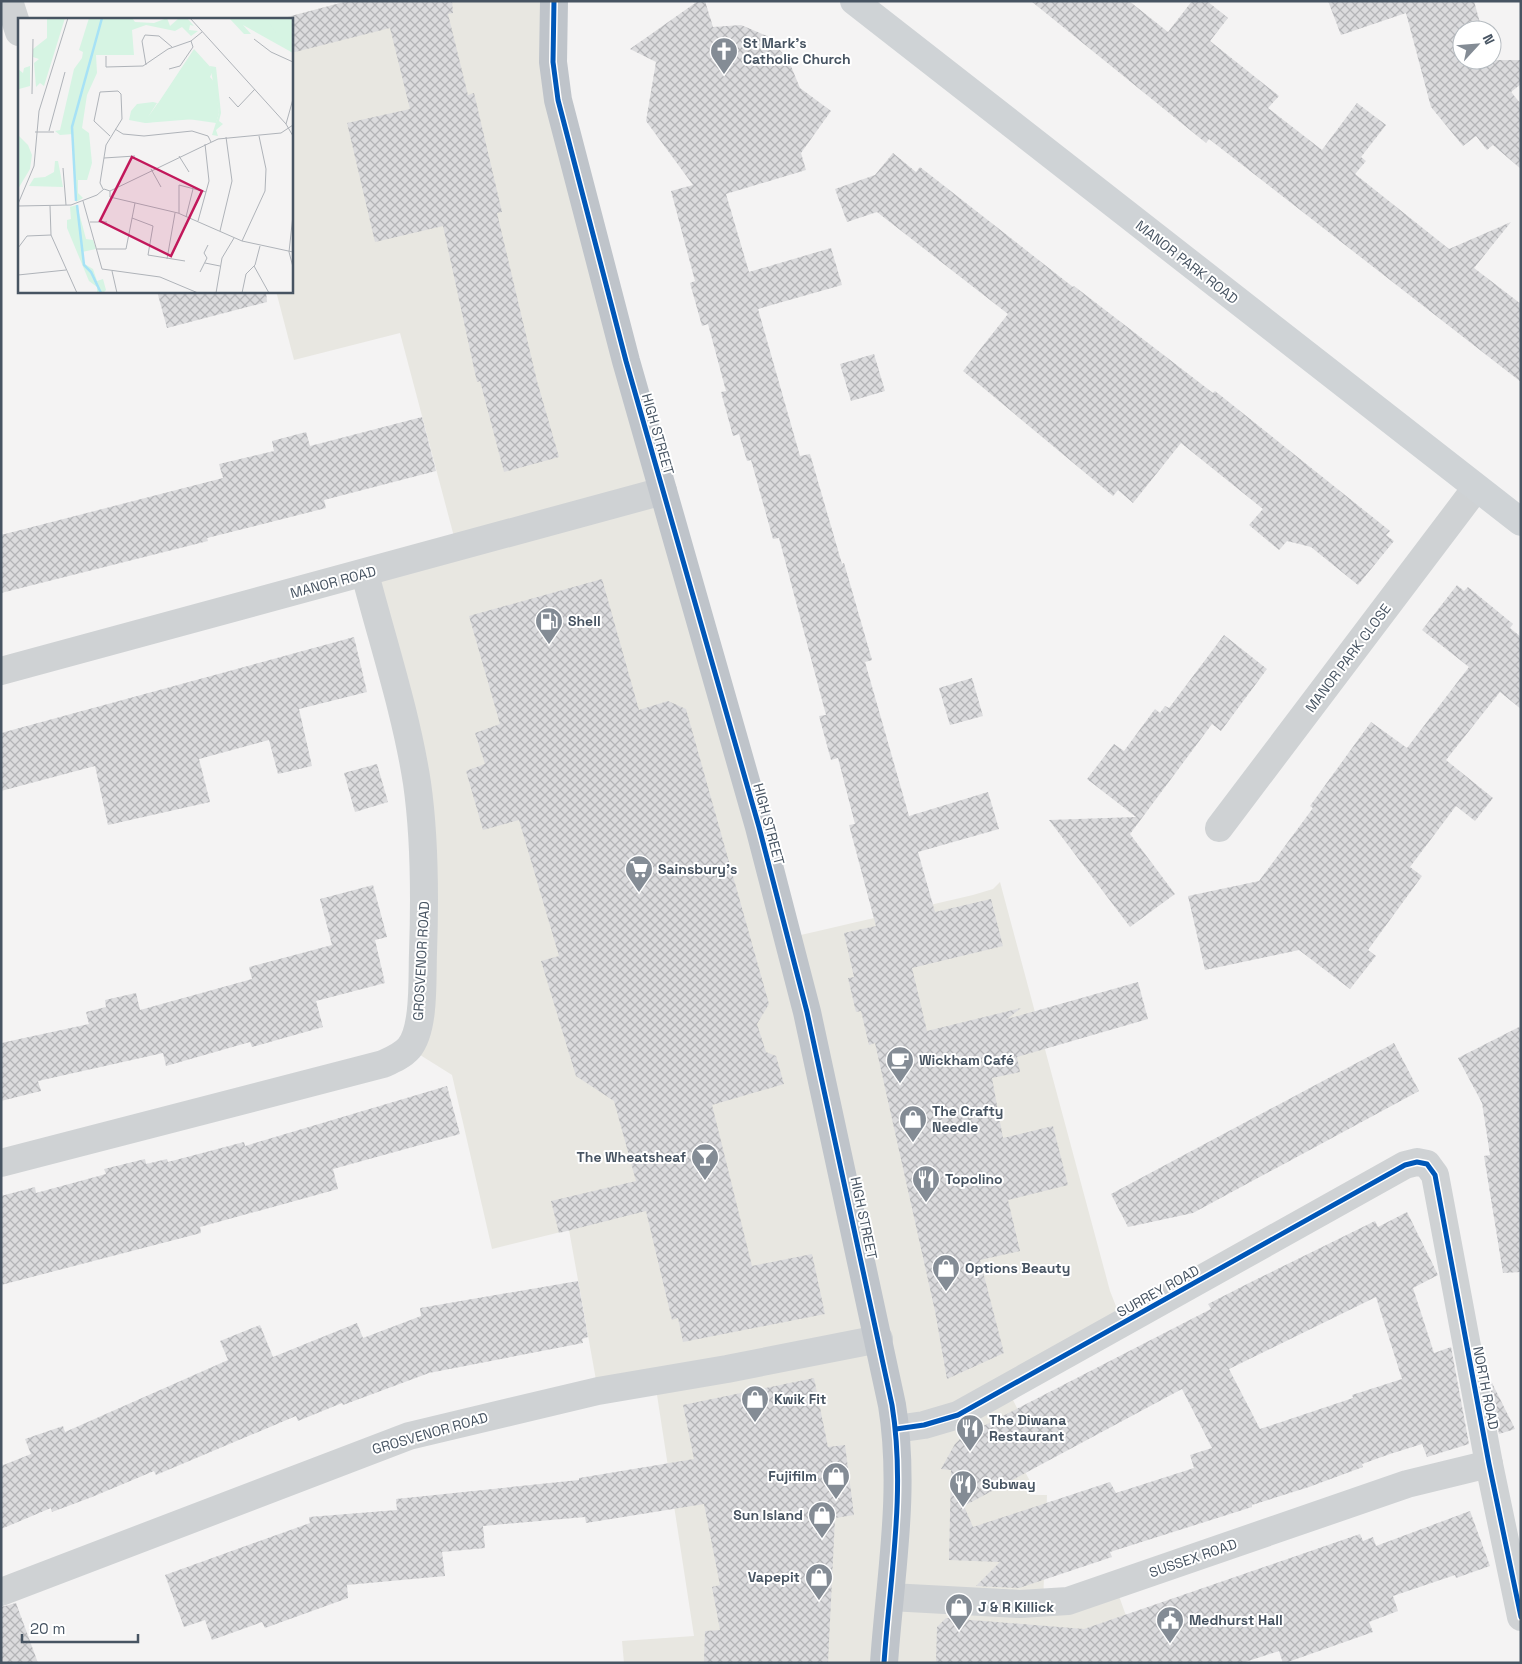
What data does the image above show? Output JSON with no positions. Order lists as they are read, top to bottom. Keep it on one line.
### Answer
{"streets":{"highway":["HIGH STREET"],"street":["MANOR PARK ROAD","MANOR ROAD","MANOR PARK CLOSE","GROSVENOR ROAD","SURREY ROAD","NORTH ROAD","SUSSEX ROAD"]},"crossings":[["MANOR PARK ROAD","MANOR PARK CLOSE"],["HIGH STREET","MANOR ROAD"],["HIGH STREET","GROSVENOR ROAD"],["HIGH STREET","SURREY ROAD"],["HIGH STREET","SUSSEX ROAD"],["MANOR ROAD","GROSVENOR ROAD"],["SURREY ROAD","NORTH ROAD"],["NORTH ROAD","SUSSEX ROAD"]],"places":{"church":["St Mark's Catholic Church"],"fuel station":["Shell"],"supermarket":["Sainsbury's"],"cafe":["Wickham Café"],"shop":["The Crafty Needle","Options Beauty","Kwik Fit","Fujifilm","Sun Island","Vapepit","J & R Killick"],"bar":["The Wheatsheaf"],"restaurant":["Topolino","The Diwana Restaurant","Subway"],"public building":["Medhurst Hall"]},"scale_bar":"20 m","north":"top right"}
